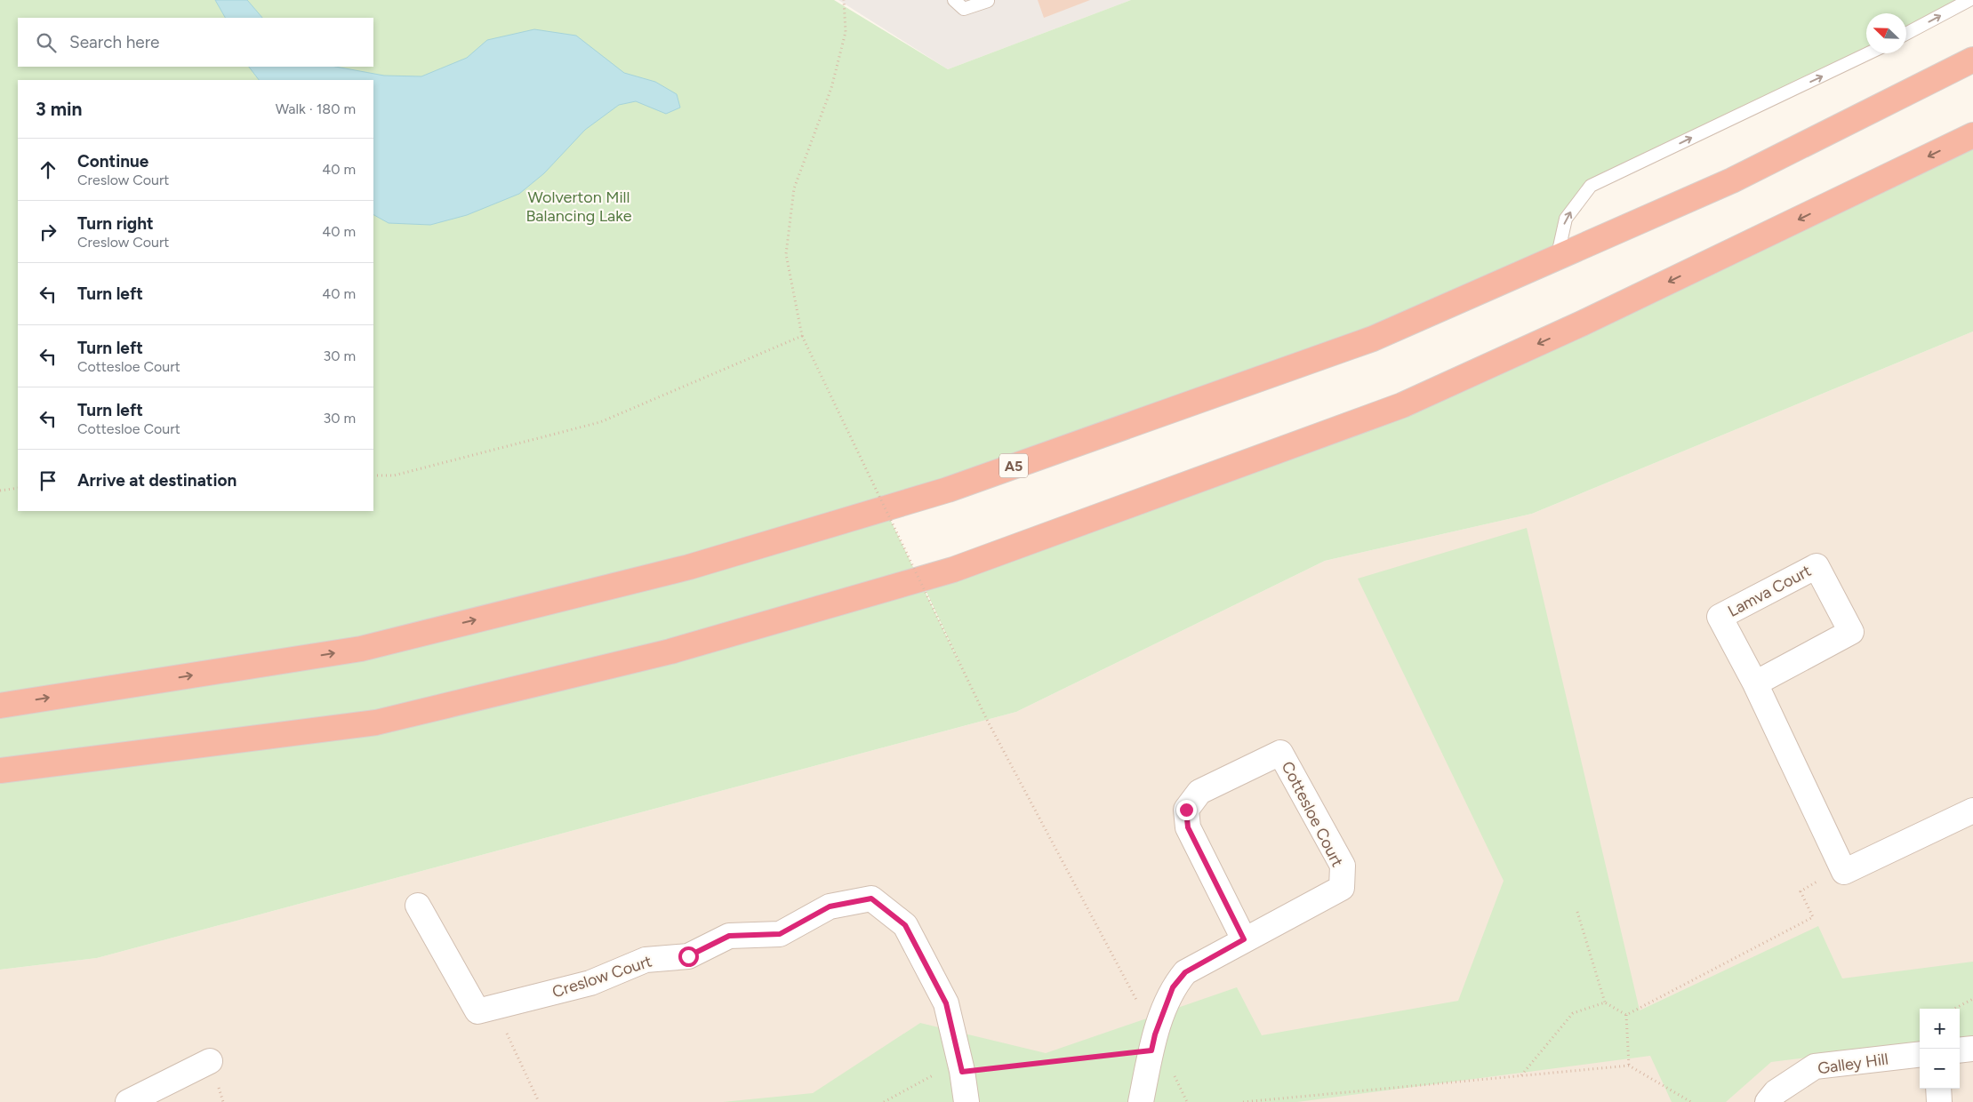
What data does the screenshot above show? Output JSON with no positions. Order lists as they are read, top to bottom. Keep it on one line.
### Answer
{"streets":{"highway":["A5"],"street":["Lamva Court","Cottesloe Court","Creslow Court","Galley Hill"]},"parks":["Wolverton Mill Balancing Lake"],"north":"top left","page":{"search":"Search here","heading":["3 min","Walk · 180 m"],"list":[["Continue","Creslow Court","40 m"],["Turn right","Creslow Court","40 m"],["Turn left","40 m"],["Turn left","Cottesloe Court","30 m"],["Turn left","Cottesloe Court","30 m"],"Arrive at destination"],"map_buttons":["+","−"]}}
